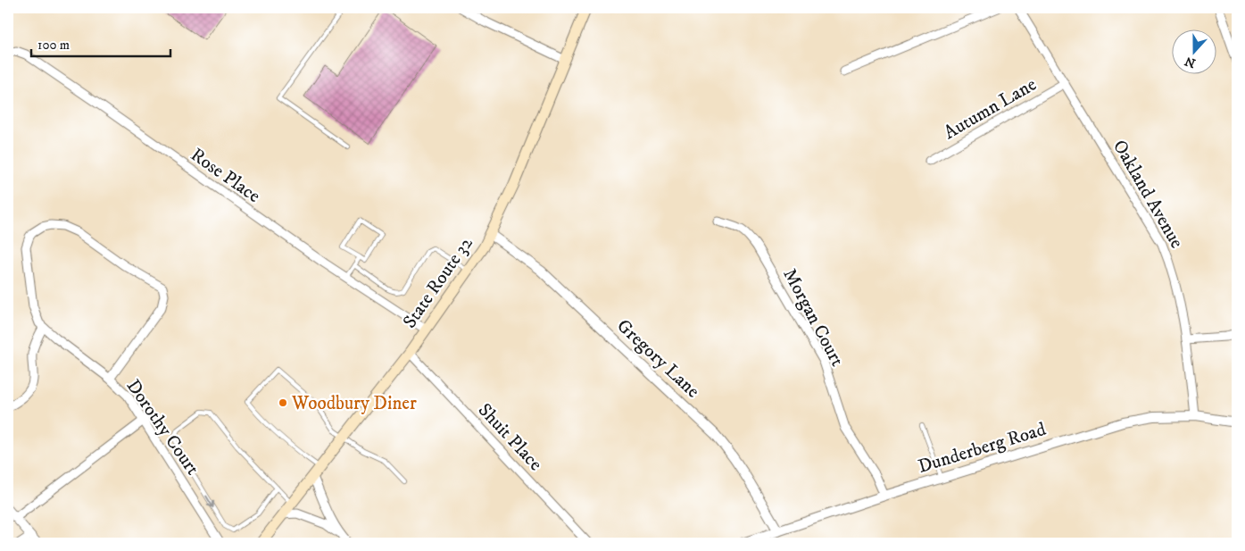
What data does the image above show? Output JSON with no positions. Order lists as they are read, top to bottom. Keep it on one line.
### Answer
{"streets":{"main road":["State Route 32"],"street":["Autumn Lane","Rose Place","Oakland Avenue","Morgan Court","Gregory Lane","Dorothy Court","Shuit Place","Dunderberg Road"]},"crossings":[["Autumn Lane","Oakland Avenue"],["Rose Place","State Route 32"],["Oakland Avenue","Dunderberg Road"],["State Route 32","Gregory Lane"],["State Route 32","Shuit Place"],["Morgan Court","Dunderberg Road"],["Gregory Lane","Dunderberg Road"]],"places":["Woodbury Diner"],"scale_bar":"100 m","north":"bottom"}
